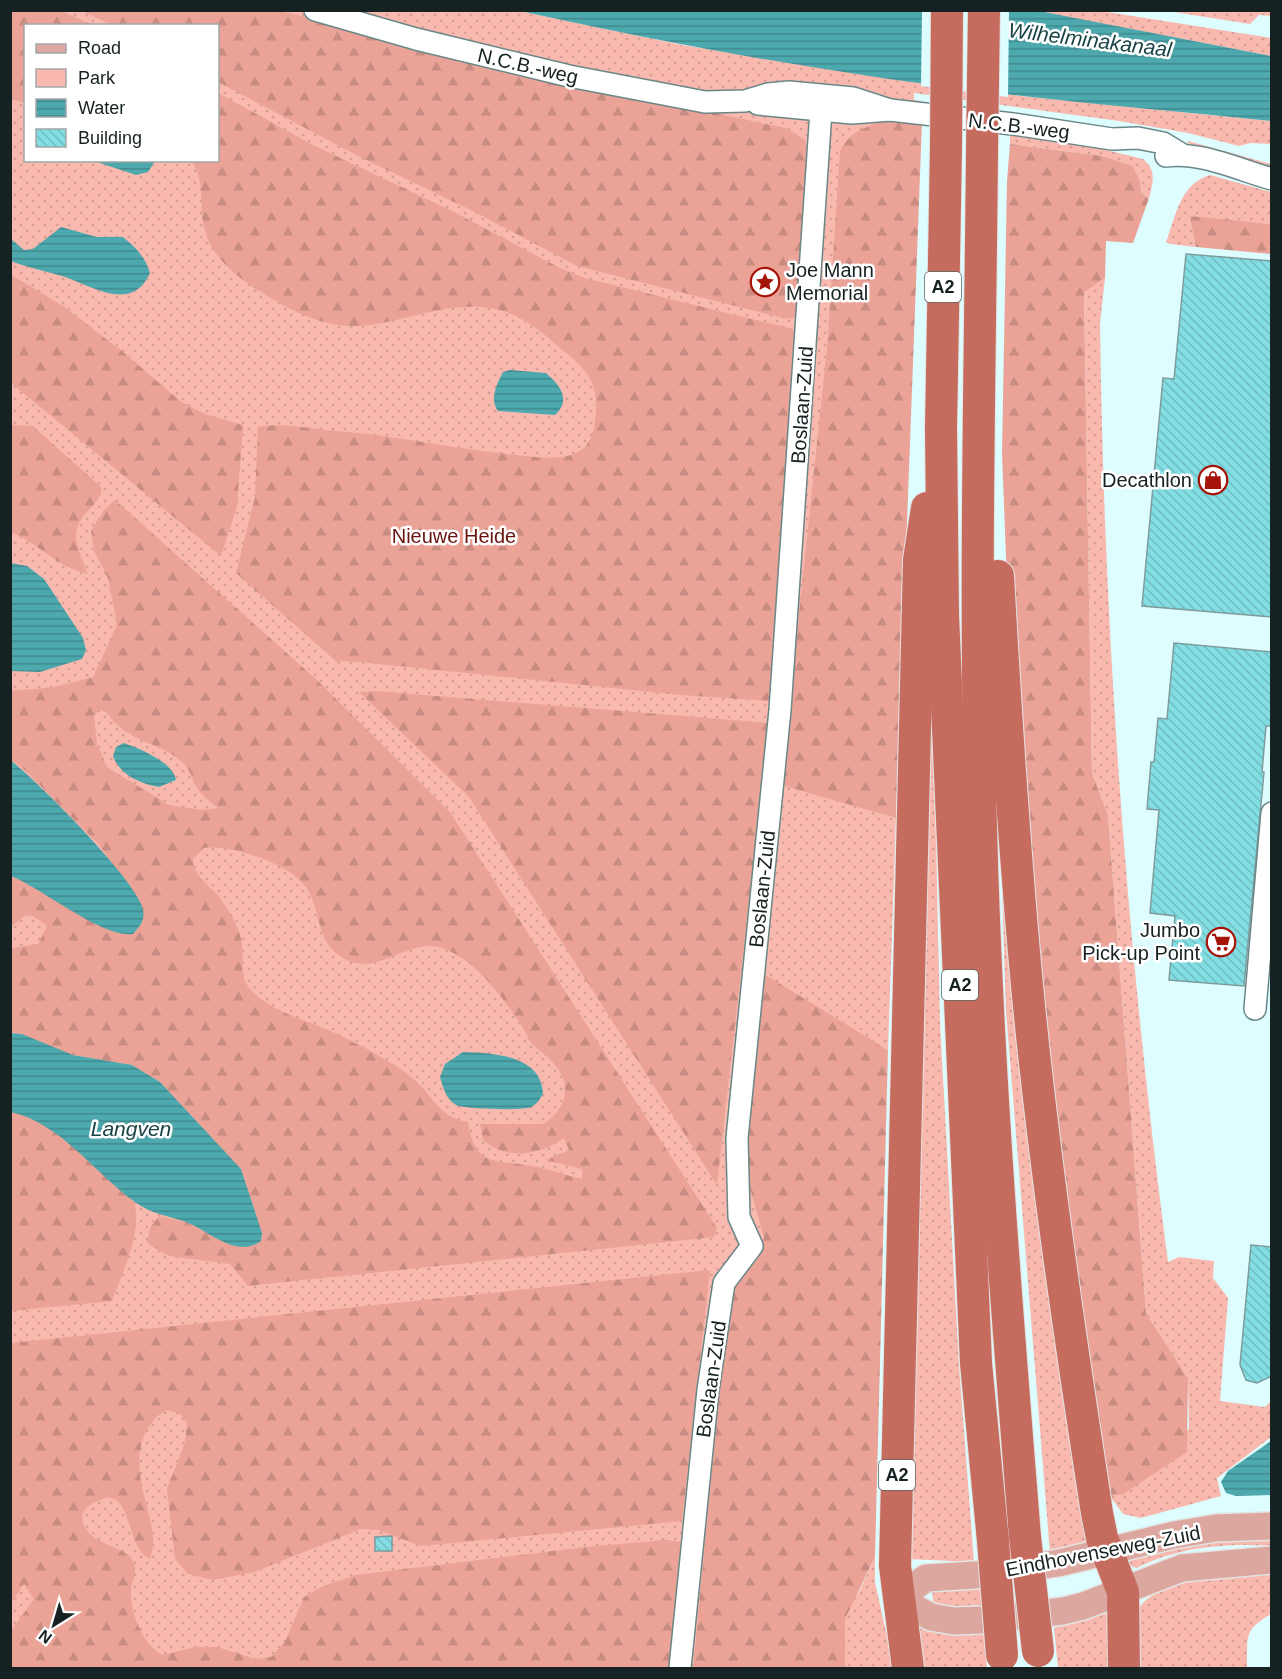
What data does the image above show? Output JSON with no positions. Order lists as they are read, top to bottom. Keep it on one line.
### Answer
{"streets":{"highway":["A2"],"main road":["Eindhovenseweg-Zuid"],"street":["N.C.B.-weg","Boslaan-Zuid"]},"crossings":[["N.C.B.-weg","Boslaan-Zuid"],["A2","Eindhovenseweg-Zuid"]],"water":["Wilhelminakanaal","Langven"],"parks":["Nieuwe Heide"],"places":{"place":["Joe Mann Memorial"],"shop":["Decathlon"],"supermarket":["Jumbo Pick-up Point"]},"legend":["Road","Park","Water","Building"],"north":"bottom left"}
